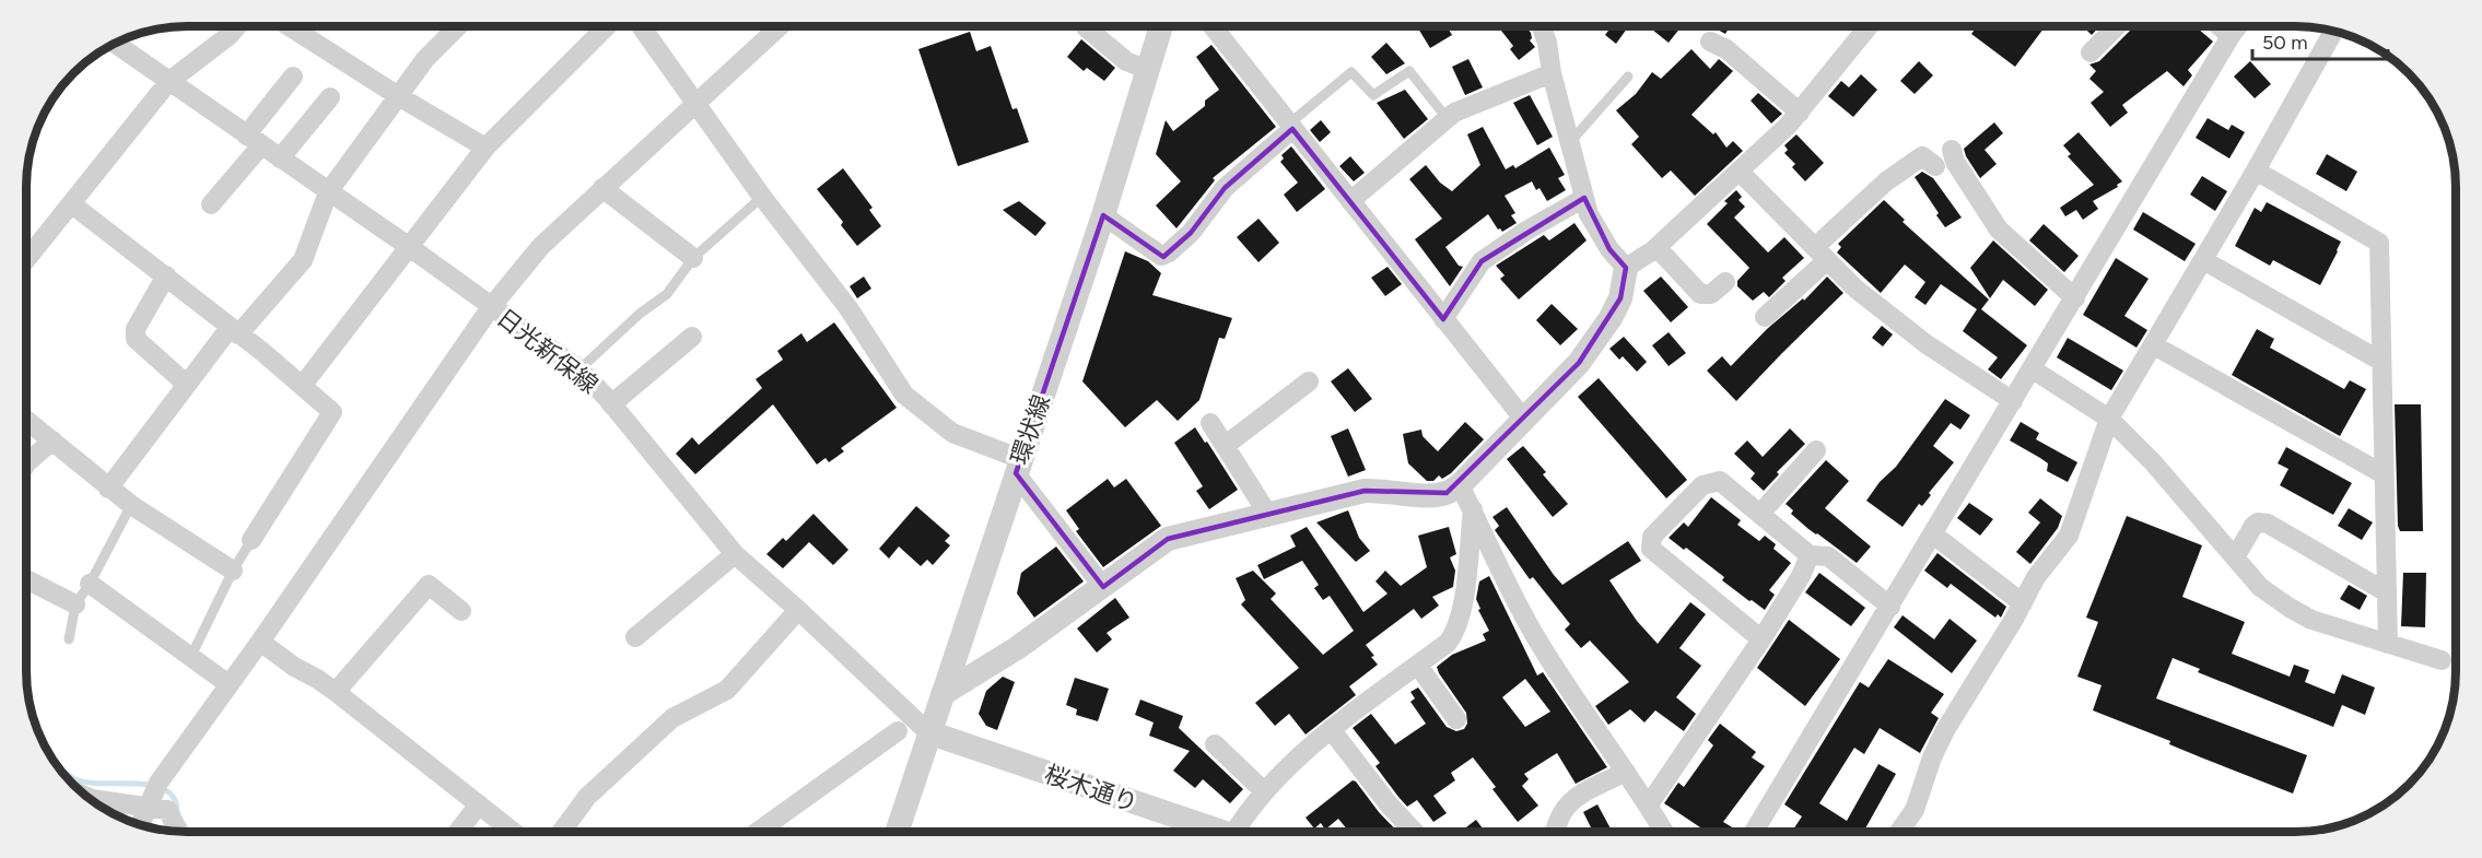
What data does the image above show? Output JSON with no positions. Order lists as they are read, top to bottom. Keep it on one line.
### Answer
{"streets":{"street":["日光新保線","環状線","桜木通り"]},"crossings":[["日光新保線","環状線"],["日光新保線","桜木通り"],["環状線","桜木通り"]],"scale_bar":"50 m"}
